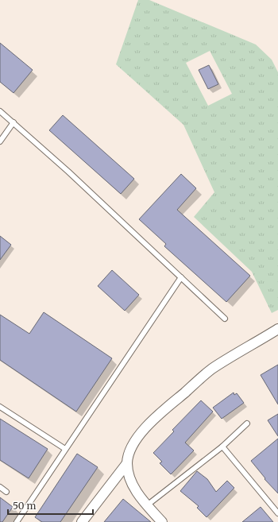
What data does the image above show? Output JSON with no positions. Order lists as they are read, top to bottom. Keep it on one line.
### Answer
{"scale_bar":"50 m"}
